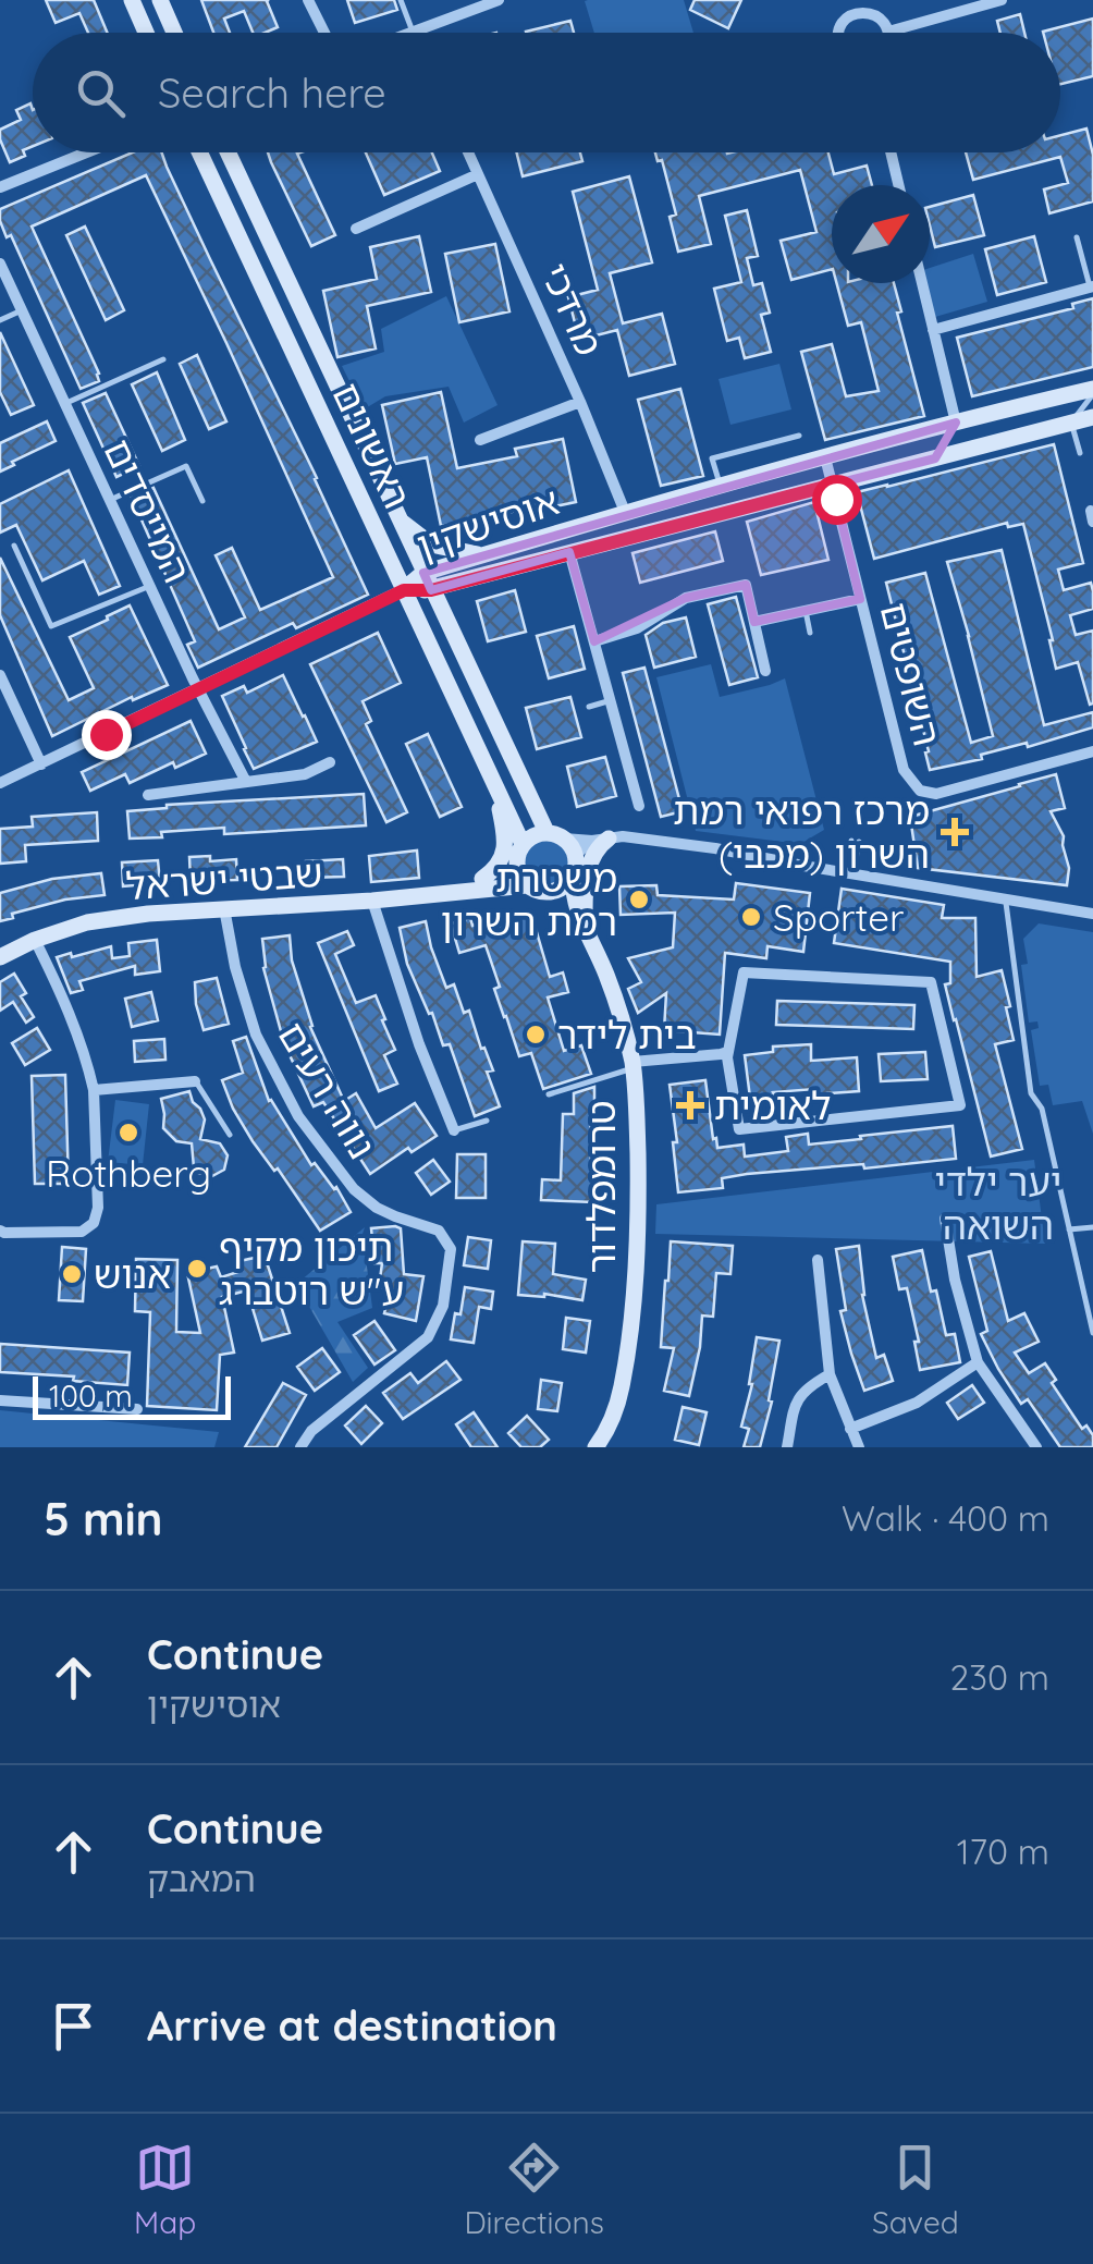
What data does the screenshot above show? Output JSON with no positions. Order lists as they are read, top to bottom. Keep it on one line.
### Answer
{"streets":{"street":["מרדכי","ראשונים","המייסדים","אוסישקין","השופטים","שבטי ישראל","נווה רעים","טרומפלדור"]},"crossings":[["מרדכי","אוסישקין"],["ראשונים","אוסישקין"],["ראשונים","שבטי ישראל"],["ראשונים","טרומפלדור"],["אוסישקין","השופטים"],["שבטי ישראל","נווה רעים"],["שבטי ישראל","טרומפלדור"]],"parks":["יער ילדי השואה"],"places":{"health":["מרכז רפואי רמת השרון (מכבי)","לאומית"],"other":["משטרת רמת השרון","Sporter","בית לידר","Rothberg","תיכון מקיף ע\"ש רוטברג","אנוש"]},"scale_bar":"100 m","north":"top right","page":{"search":"Search here","scale":"100 m","heading":["5 min","Walk · 400 m"],"list":[["Continue","אוסישקין","230 m"],["Continue","המאבק","170 m"],"Arrive at destination"],"nav":["Map","Directions","Saved"]}}
